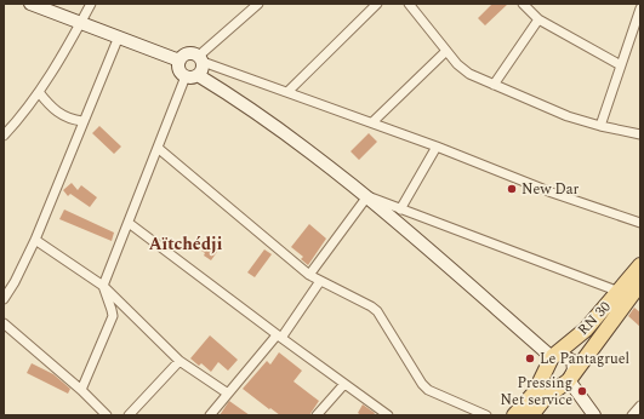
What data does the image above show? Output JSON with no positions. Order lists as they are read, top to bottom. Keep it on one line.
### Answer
{"streets":{"main road":["RN 30"]},"districts":["Aïtchédji"],"places":["New Dar","Le Pantagruel","Pressing Net service"]}
